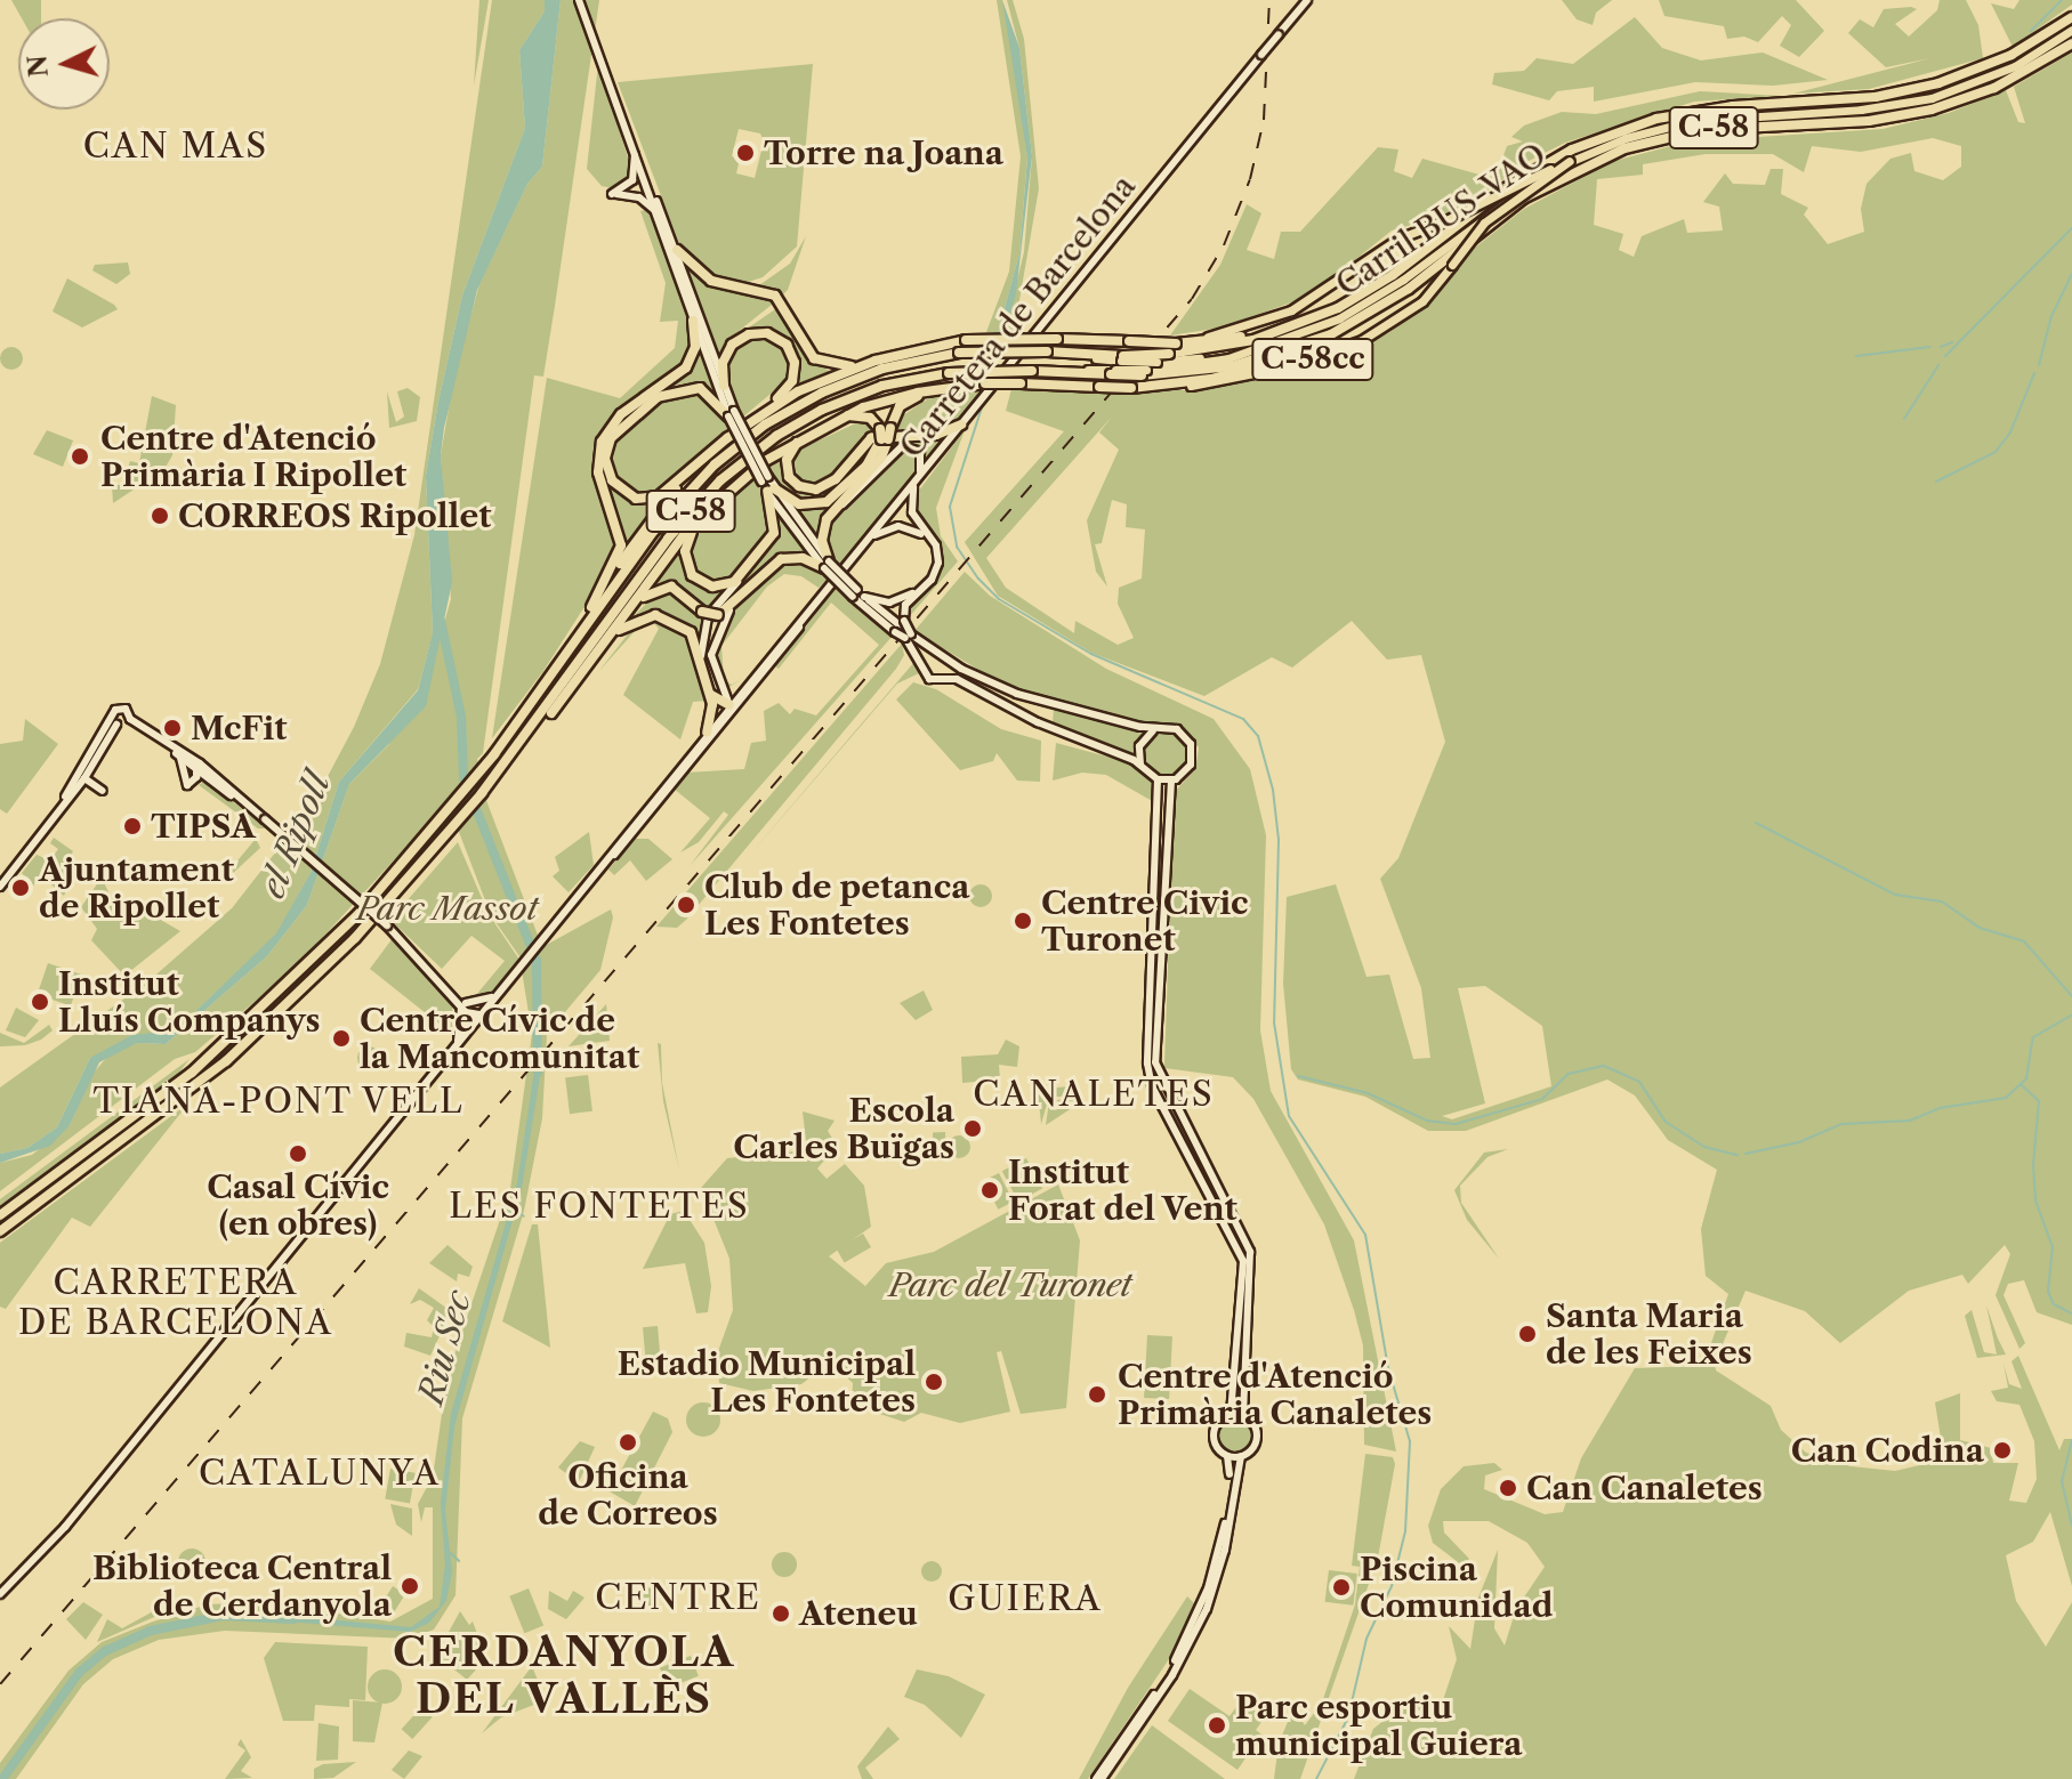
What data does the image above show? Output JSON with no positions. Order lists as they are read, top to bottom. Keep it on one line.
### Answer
{"streets":{"highway":["C-58","Carril BUS-VAO","C-58cc"],"main road":["Carretera de Barcelona"]},"crossings":[["C-58","C-58cc"],["Carril BUS-VAO","C-58cc"]],"districts":["CAN MAS","CANALETES","TIANA-PONT VELL","LES FONTETES","CARRETERA DE BARCELONA","CATALUNYA","CENTRE","GUIERA","CERDANYOLA DEL VALLÈS"],"water":["el Ripoll","Riu Sec"],"parks":["Parc Massot","Parc del Turonet"],"places":["Torre na Joana","Centre d'Atenció Primària I Ripollet","CORREOS Ripollet","McFit","TIPSA","Ajuntament de Ripollet","Club de petanca Les Fontetes","Centre Civic Turonet","Institut Lluís Companys","Centre Cívic de la Mancomunitat","Escola Carles Buïgas","Casal Cívic (en obres)","Institut Forat del Vent","Santa Maria de les Feixes","Estadio Municipal Les Fontetes","Centre d'Atenció Primària Canaletes","Oficina de Correos","Can Codina","Can Canaletes","Biblioteca Central de Cerdanyola","Piscina Comunidad","Ateneu","Parc esportiu municipal Guiera"],"north":"left"}
